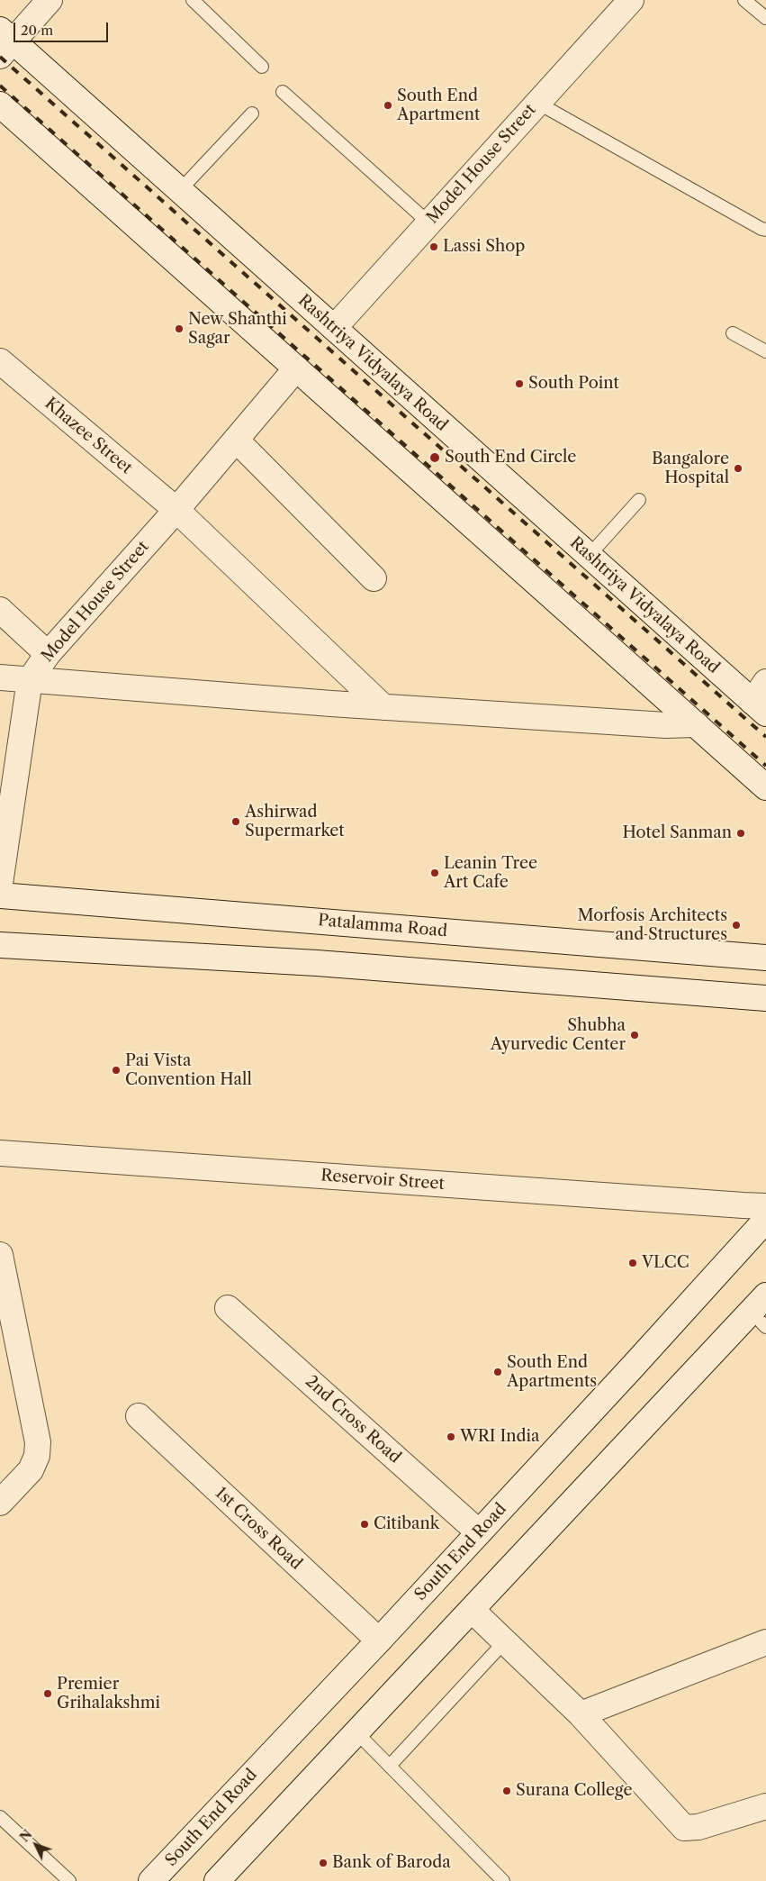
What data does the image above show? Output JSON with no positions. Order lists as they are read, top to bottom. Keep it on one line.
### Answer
{"streets":{"main road":["Model House Street","Rashtriya Vidyalaya Road","Khazee Street","Patalamma Road","Reservoir Street","2nd Cross Road","1st Cross Road","South End Road"]},"crossings":[["Model House Street","Rashtriya Vidyalaya Road"],["Model House Street","Khazee Street"],["2nd Cross Road","South End Road"],["1st Cross Road","South End Road"]],"places":["South End Apartment","Lassi Shop","New Shanthi Sagar","South Point","South End Circle","Bangalore Hospital","Ashirwad Supermarket","Hotel Sanman","Leanin Tree Art Cafe","Morfosis Architects and Structures","Shubha Ayurvedic Center","Pai Vista Convention Hall","VLCC","South End Apartments","WRI India","Citibank","Premier Grihalakshmi","Surana College","Bank of Baroda"],"scale_bar":"20 m","north":"top left"}
